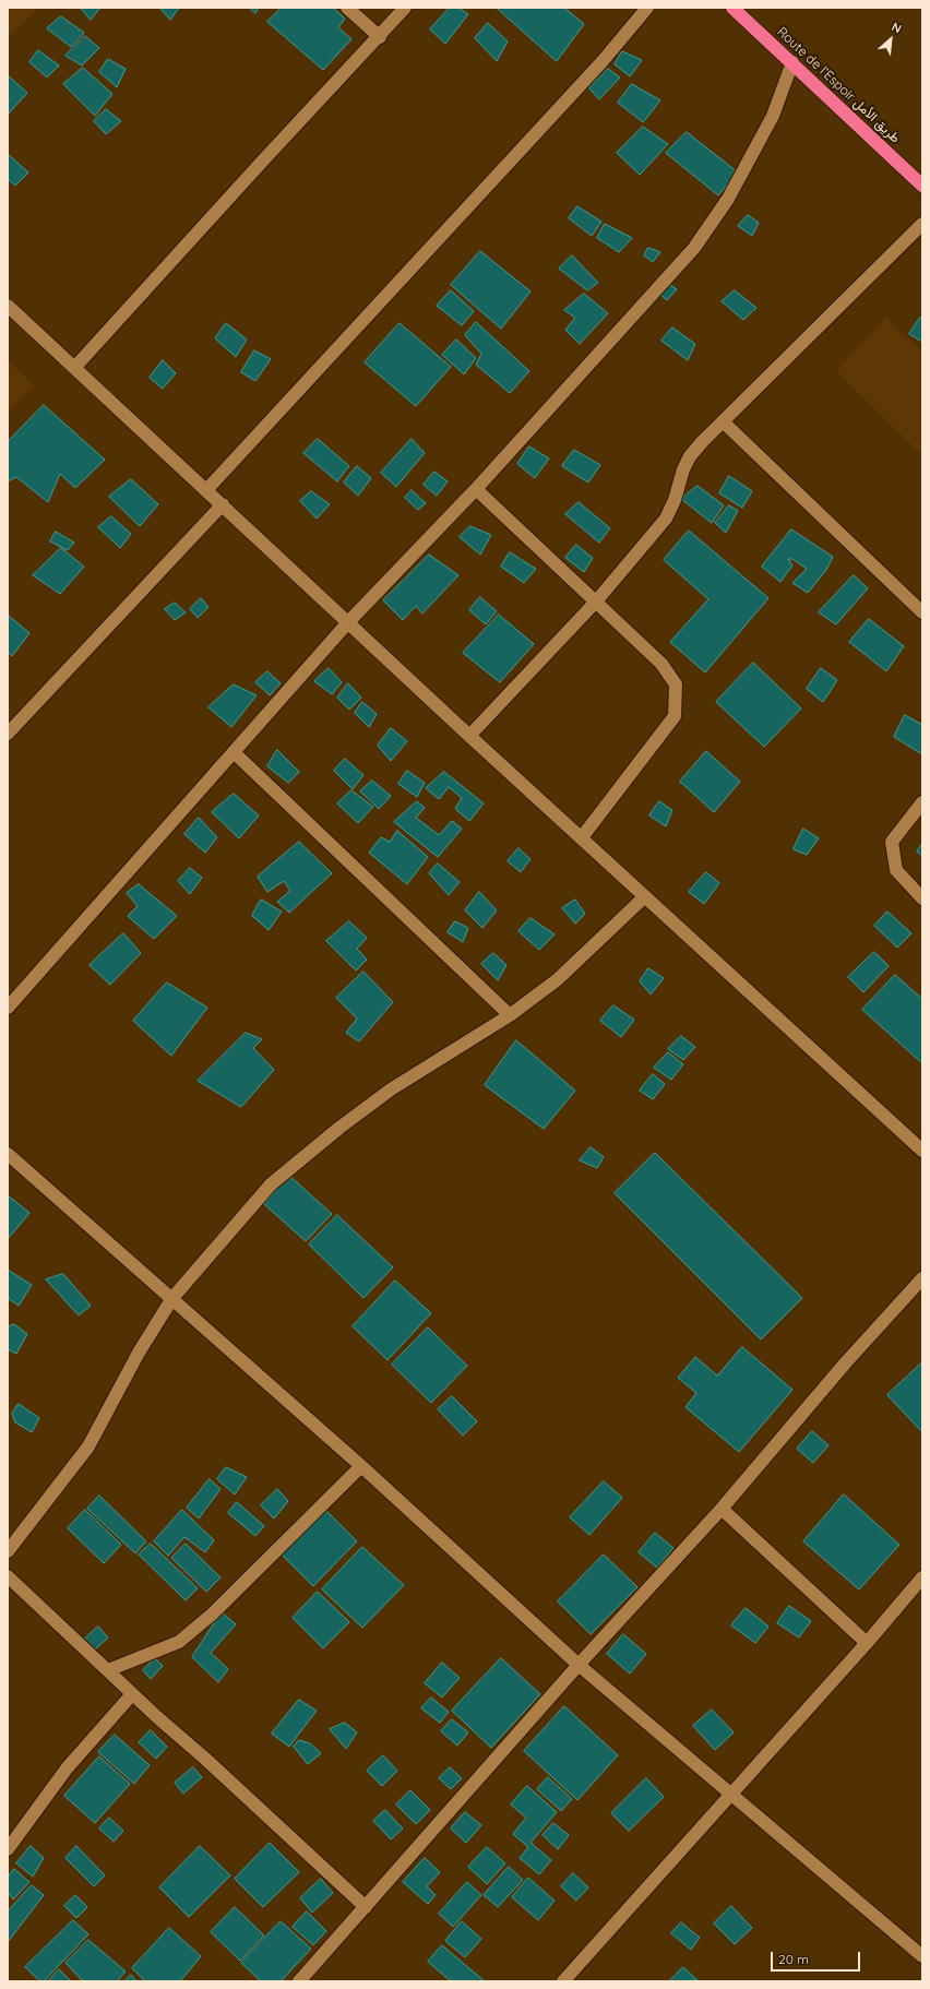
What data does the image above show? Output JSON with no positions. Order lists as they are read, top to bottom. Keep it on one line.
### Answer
{"streets":{"highway":["Route de l’Espoir طريق الأمل"]},"scale_bar":"20 m","north":"top right"}
